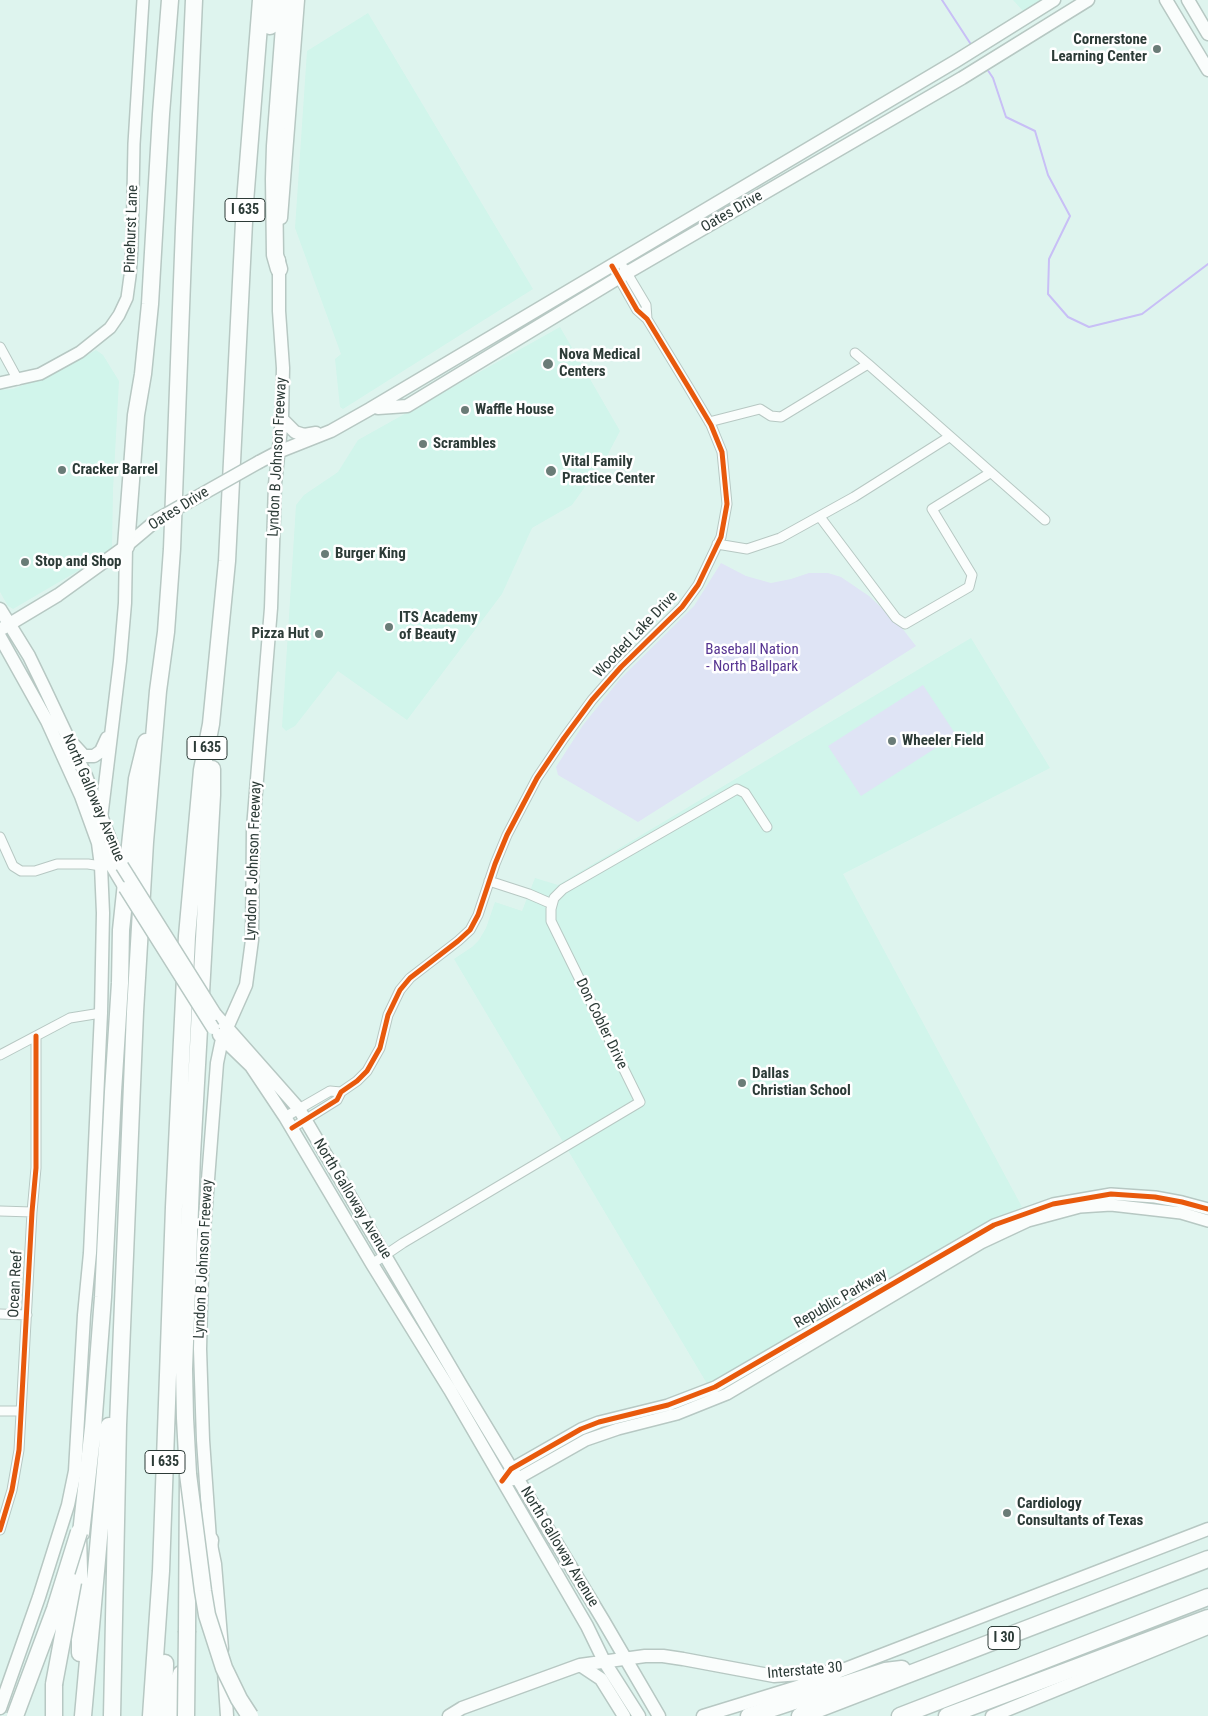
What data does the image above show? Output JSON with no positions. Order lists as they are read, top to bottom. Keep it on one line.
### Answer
{"streets":{"highway":["I 635","Lyndon B Johnson Freeway","I 30"],"main road":["Oates Drive","North Galloway Avenue","Interstate 30"],"street":["Pinehurst Lane","Wooded Lake Drive","Don Cobler Drive","Ocean Reef","Republic Parkway"]},"crossings":[["Oates Drive","Lyndon B Johnson Freeway"],["Oates Drive","Wooded Lake Drive"],["Oates Drive","North Galloway Avenue"],["Lyndon B Johnson Freeway","North Galloway Avenue"],["Wooded Lake Drive","North Galloway Avenue"],["North Galloway Avenue","Don Cobler Drive"],["North Galloway Avenue","Republic Parkway"],["North Galloway Avenue","Interstate 30"]],"parks":["Baseball Nation - North Ballpark"],"places":["Cornerstone Learning Center","Nova Medical Centers","Waffle House","Scrambles","Cracker Barrel","Vital Family Practice Center","Burger King","Stop and Shop","ITS Academy of Beauty","Pizza Hut","Wheeler Field","Dallas Christian School","Cardiology Consultants of Texas"]}
